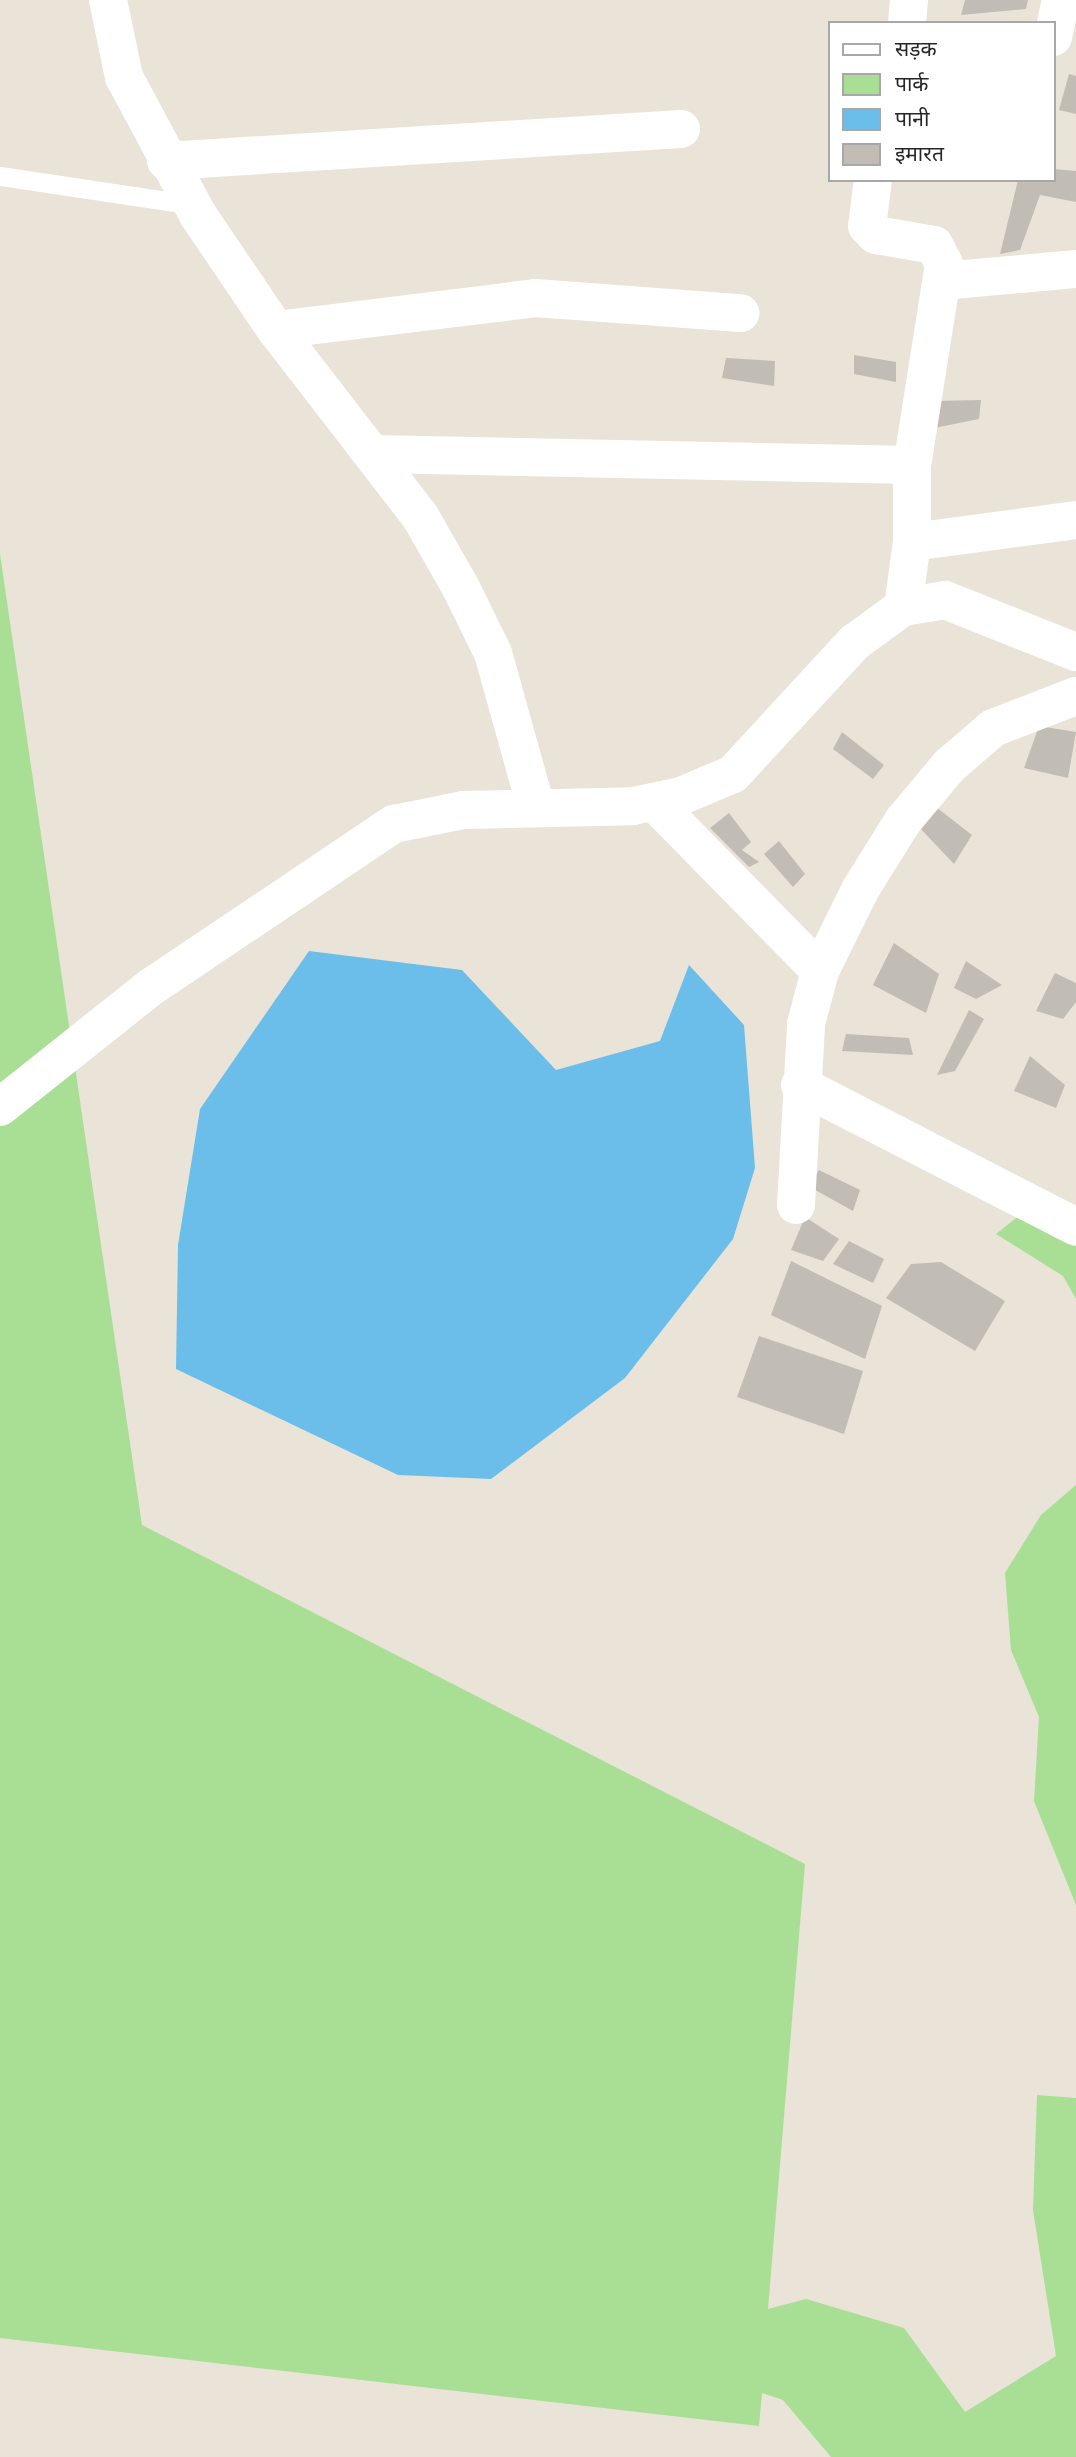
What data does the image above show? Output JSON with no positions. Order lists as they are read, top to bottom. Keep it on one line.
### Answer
{"legend":["सड़क","पार्क","पानी","इमारत"]}
